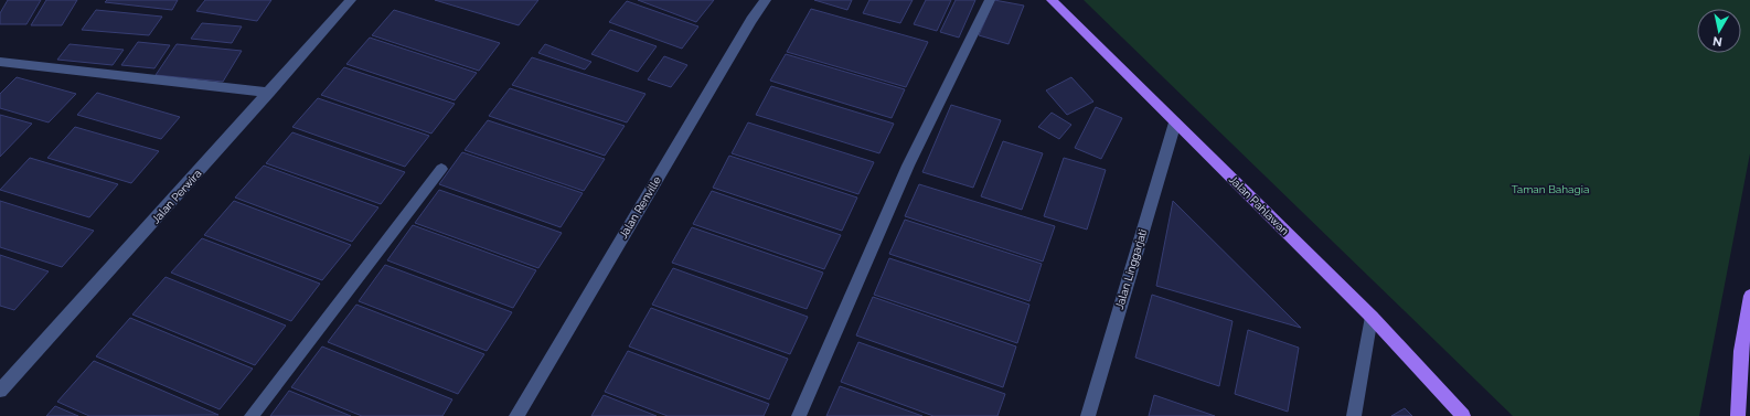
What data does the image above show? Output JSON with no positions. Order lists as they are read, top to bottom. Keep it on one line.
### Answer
{"streets":{"main road":["Jalan Pahlawan"],"street":["Jalan Perwira","Jalan Renville","Jalan Linggarjati"]},"crossings":[["Jalan Pahlawan","Jalan Linggarjati"]],"parks":["Taman Bahagia"],"north":"bottom"}
